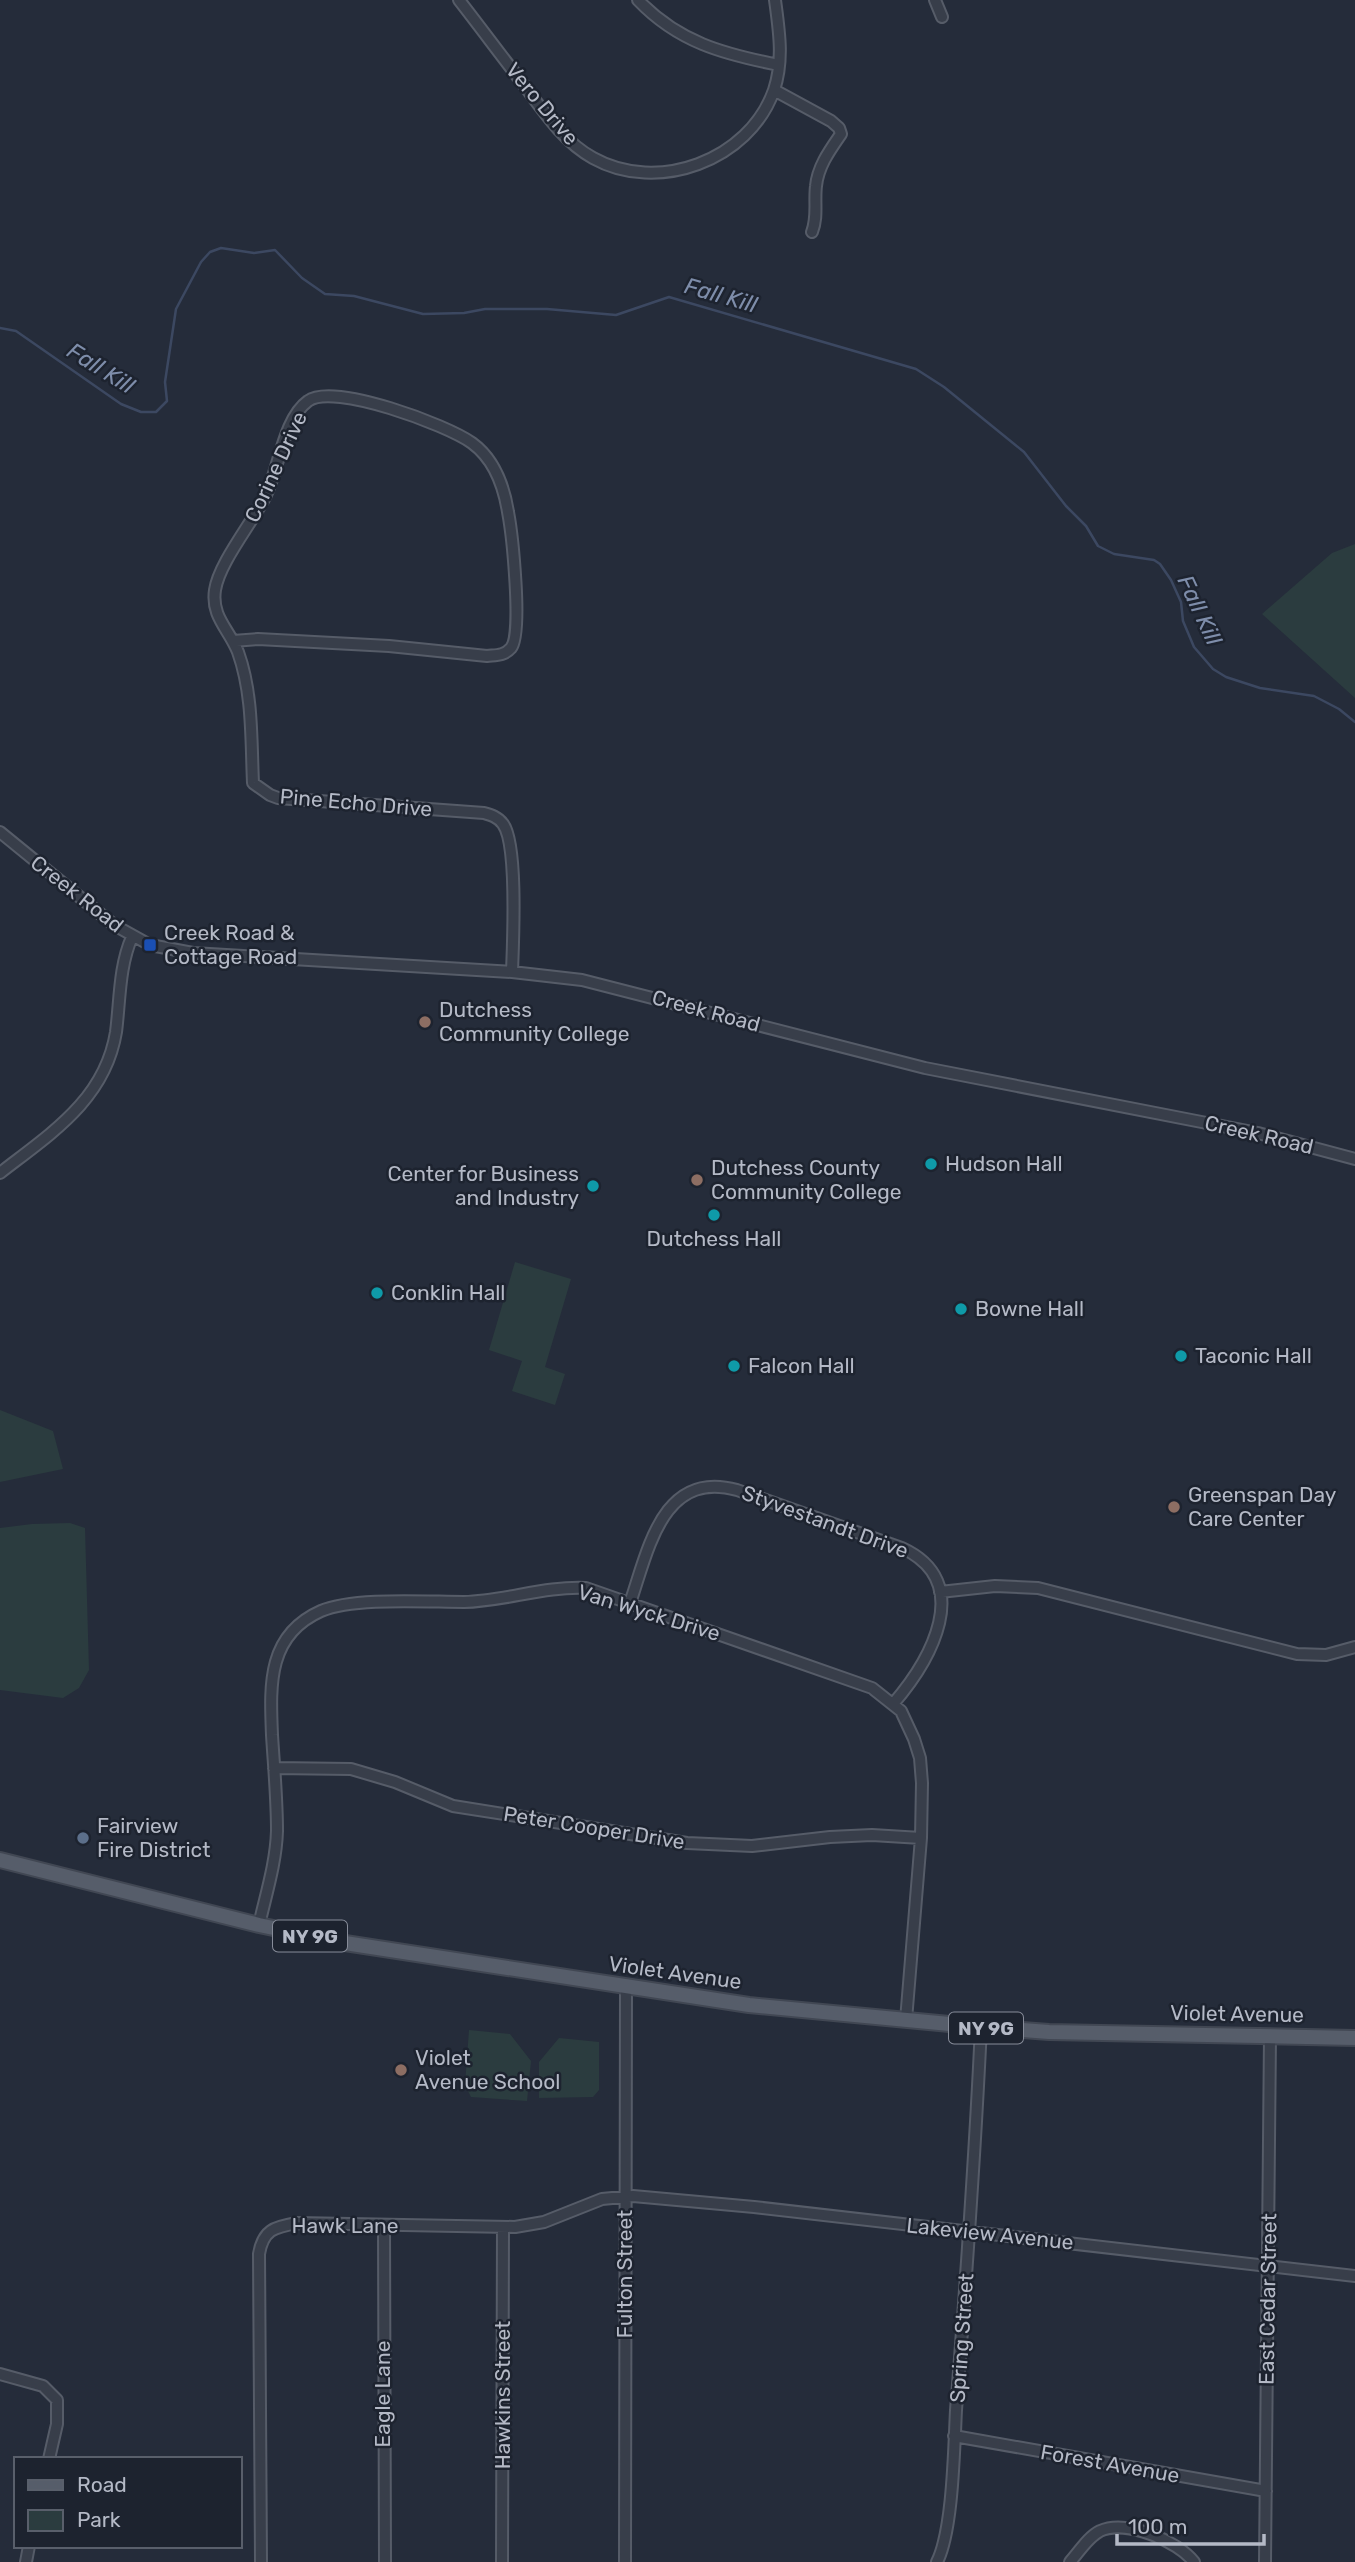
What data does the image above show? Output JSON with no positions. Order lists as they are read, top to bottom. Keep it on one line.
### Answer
{"streets":{"main road":["NY 9G","Violet Avenue"],"street":["Vero Drive","Corine Drive","Pine Echo Drive","Creek Road","Styvestandt Drive","Van Wyck Drive","Peter Cooper Drive","Hawk Lane","Lakeview Avenue","Fulton Street","East Cedar Street","Spring Street","Eagle Lane","Hawkins Street","Forest Avenue"]},"crossings":[["Corine Drive","Pine Echo Drive"],["Pine Echo Drive","Creek Road"],["Styvestandt Drive","Van Wyck Drive"],["Van Wyck Drive","Peter Cooper Drive"],["Van Wyck Drive","Violet Avenue"],["Violet Avenue","Fulton Street"],["Violet Avenue","East Cedar Street"],["Violet Avenue","Spring Street"],["Hawk Lane","Lakeview Avenue"],["Hawk Lane","Fulton Street"],["Hawk Lane","Eagle Lane"],["Hawk Lane","Hawkins Street"],["Lakeview Avenue","Fulton Street"],["Lakeview Avenue","East Cedar Street"],["Lakeview Avenue","Spring Street"],["East Cedar Street","Forest Avenue"],["Spring Street","Forest Avenue"]],"water":["Fall Kill"],"places":{"transit":["Creek Road & Cottage Road"],"other":["Dutchess Community College","Hudson Hall","Dutchess County Community College","Center for Business and Industry","Dutchess Hall","Conklin Hall","Bowne Hall","Taconic Hall","Falcon Hall","Greenspan Day Care Center","Fairview Fire District","Violet Avenue School"]},"legend":["Road","Park"],"scale_bar":"100 m"}
